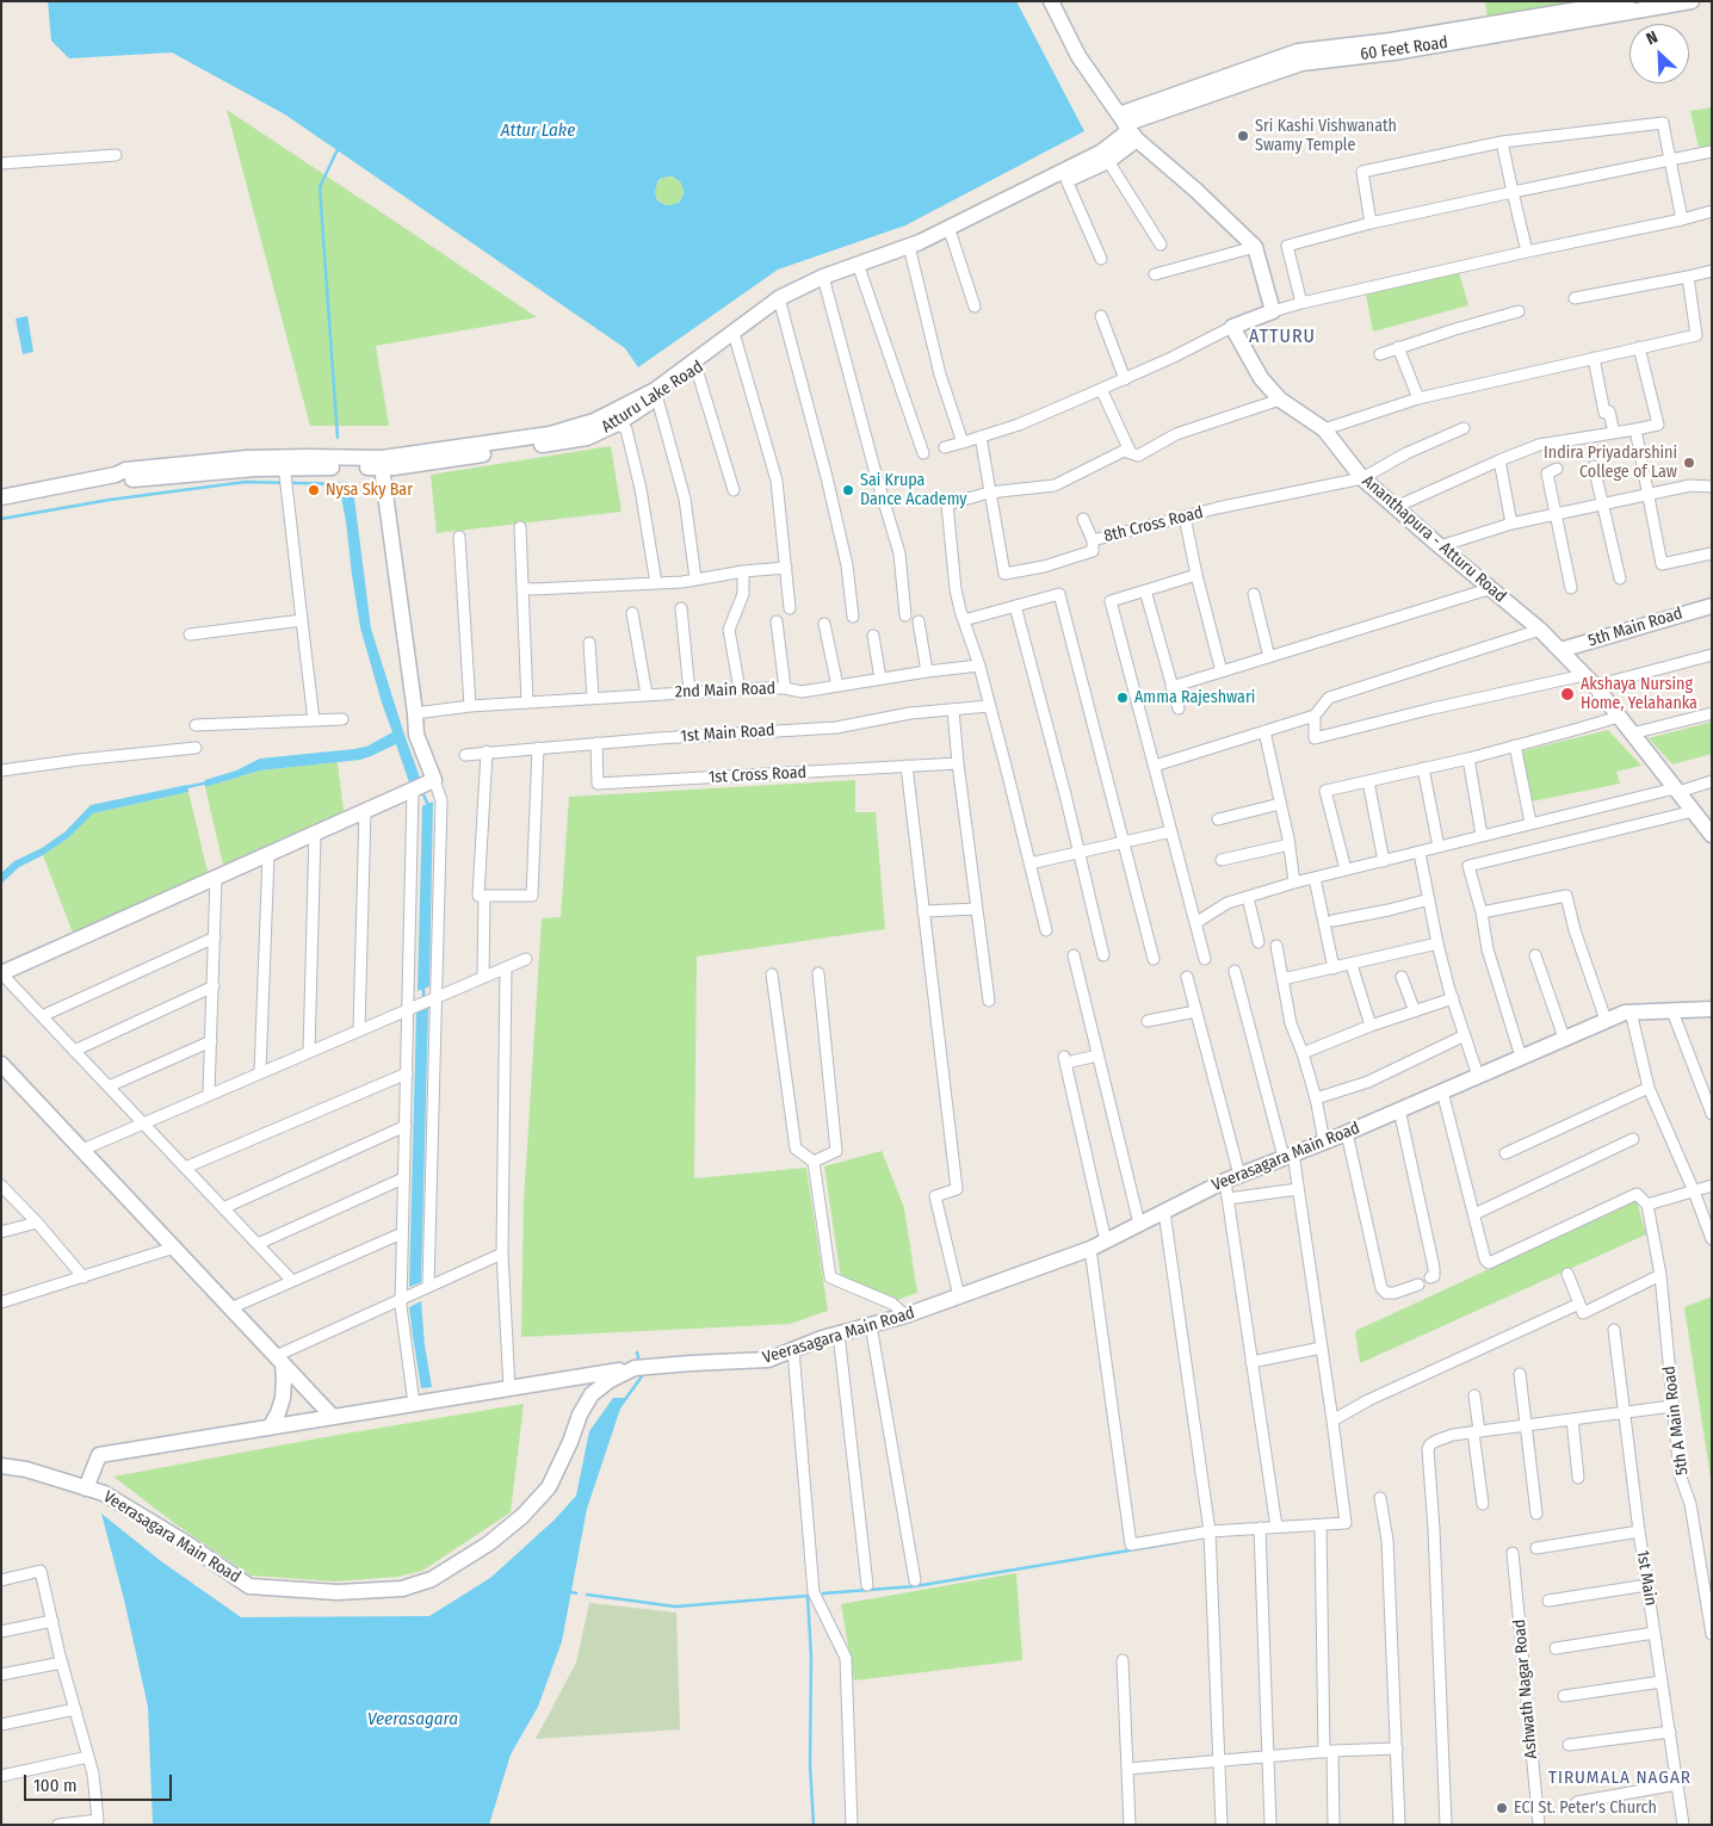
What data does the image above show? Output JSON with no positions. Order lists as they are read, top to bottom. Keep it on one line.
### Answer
{"streets":{"street":["60 Feet Road","Atturu Lake Road","8th Cross Road","Ananthapura - Atturu Road","5th Main Road","2nd Main Road","1st Main Road","1st Cross Road","Veerasagara Main Road","5th A Main Road","1st Main","Ashwath Nagar Road"]},"crossings":[["60 Feet Road","Atturu Lake Road"],["8th Cross Road","Ananthapura - Atturu Road"],["Ananthapura - Atturu Road","5th Main Road"],["1st Main Road","1st Cross Road"]],"districts":["ATTURU","TIRUMALA NAGAR"],"water":["Attur Lake","Veerasagara"],"places":["Sri Kashi Vishwanath Swamy Temple","Indira Priyadarshini College of Law","Nysa Sky Bar","Sai Krupa Dance Academy","Akshaya Nursing Home, Yelahanka","Amma Rajeshwari","ECI St. Peter's Church"],"scale_bar":"100 m","north":"top left"}
